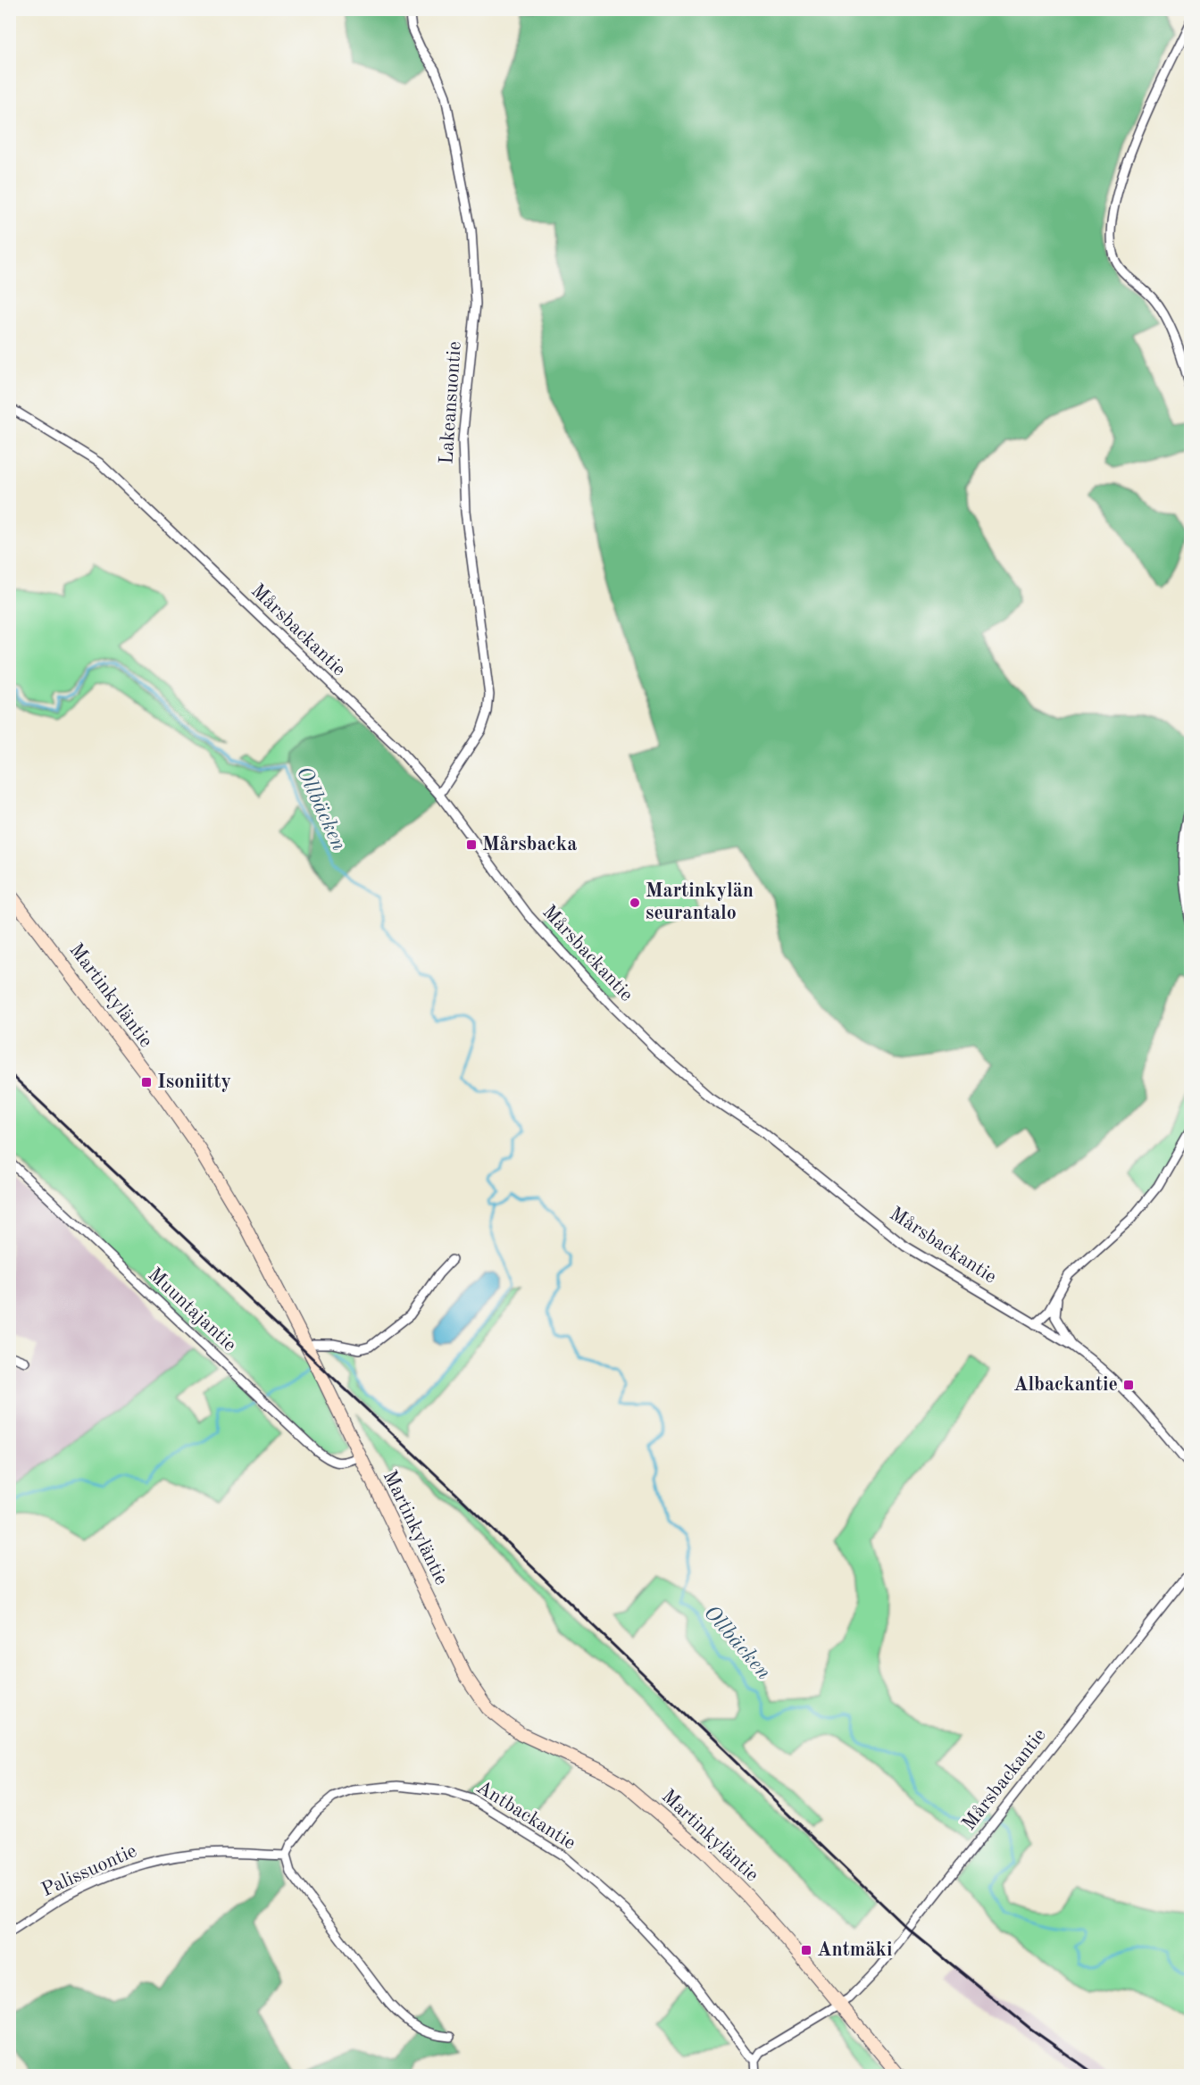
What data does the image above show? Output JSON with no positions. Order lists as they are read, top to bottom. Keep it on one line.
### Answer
{"streets":{"street":["Lakeansuontie","Mårsbackantie","Martinkyläntie","Muuntajantie","Antbackantie","Palissuontie"]},"crossings":[["Lakeansuontie","Mårsbackantie"],["Mårsbackantie","Martinkyläntie"],["Martinkyläntie","Muuntajantie"],["Antbackantie","Palissuontie"]],"water":["Ollbäcken"],"places":{"transit":["Mårsbacka","Isoniitty","Albackantie","Antmäki"],"other":["Martinkylän seurantalo"]}}
